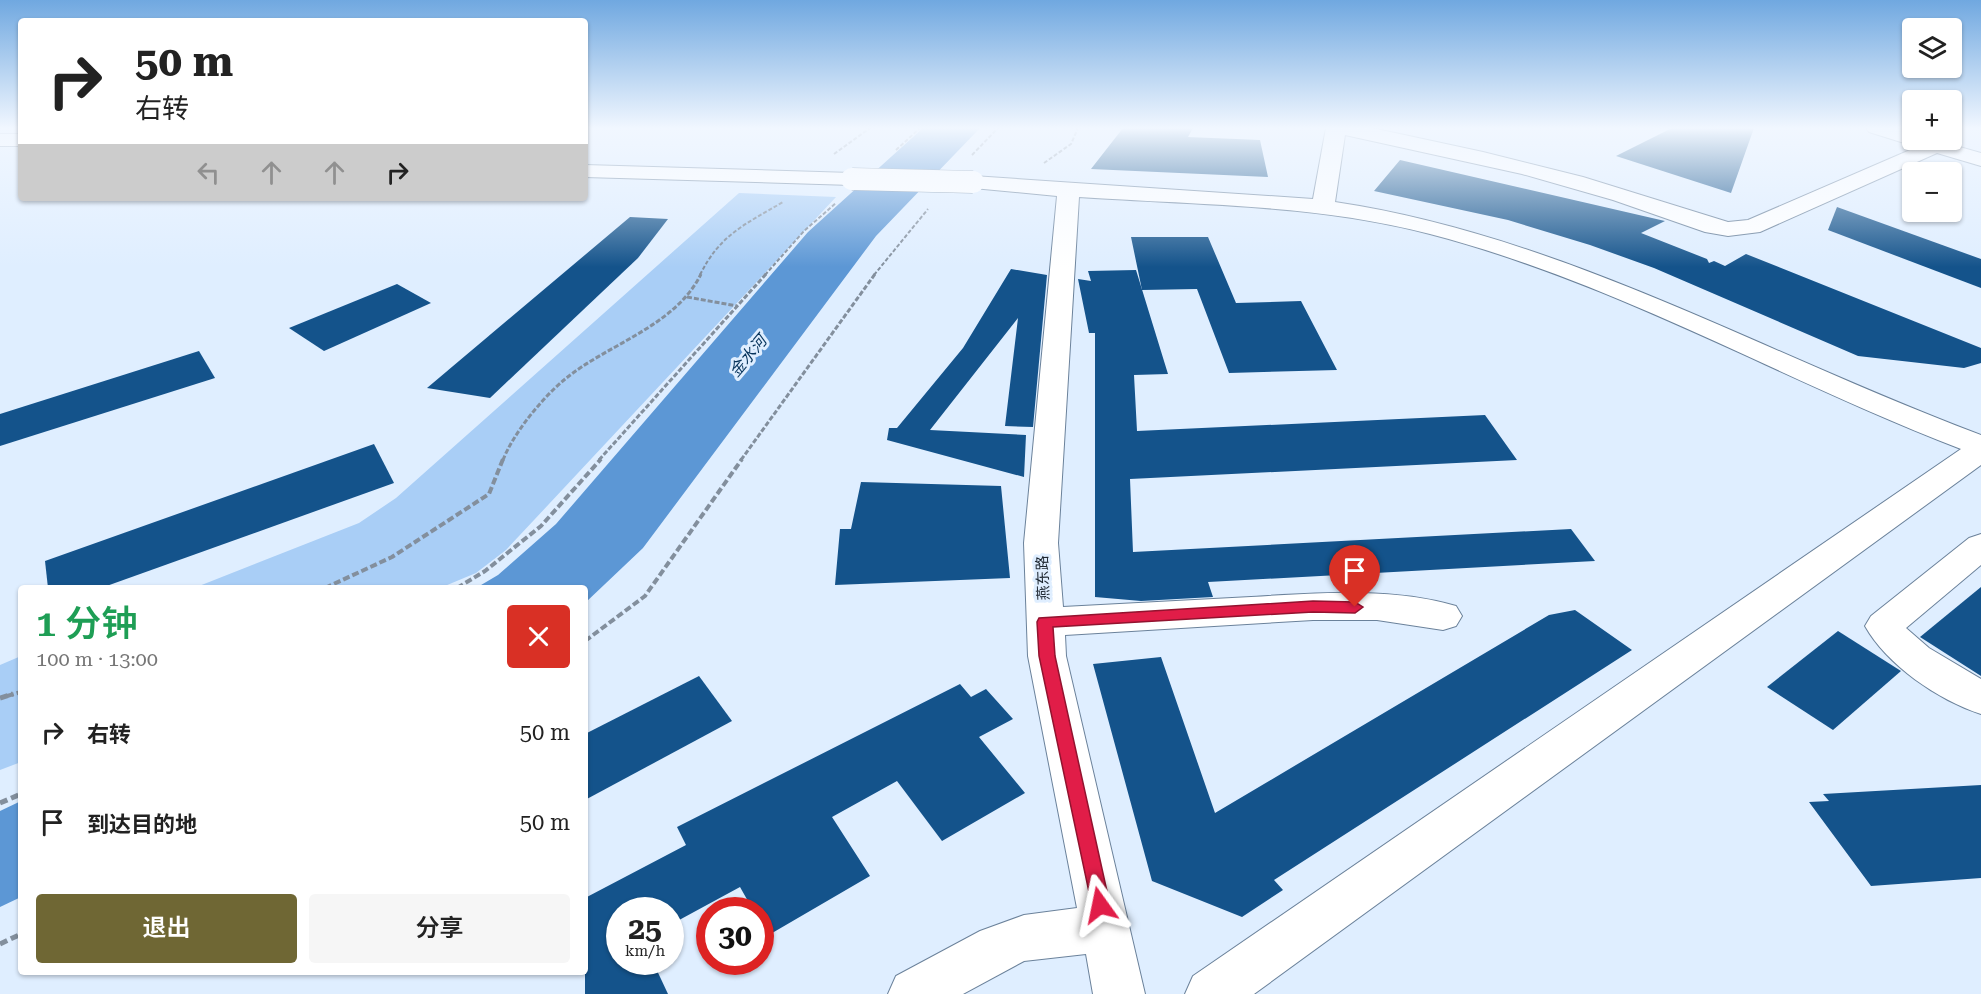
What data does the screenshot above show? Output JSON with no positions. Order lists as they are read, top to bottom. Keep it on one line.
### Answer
{"streets":{"street":["燕东路"]},"water":["金水河"],"page":{"map_buttons":["+","−"],"turn":["50 m","右转"],"heading":["1 分钟","100 m · 13:00"],"list":[{"name":"右转","value":"50 m"},{"name":"到达目的地","value":"50 m"}],"buttons":["退出","分享"],"speed":"25 km/h","limit":"30"}}
